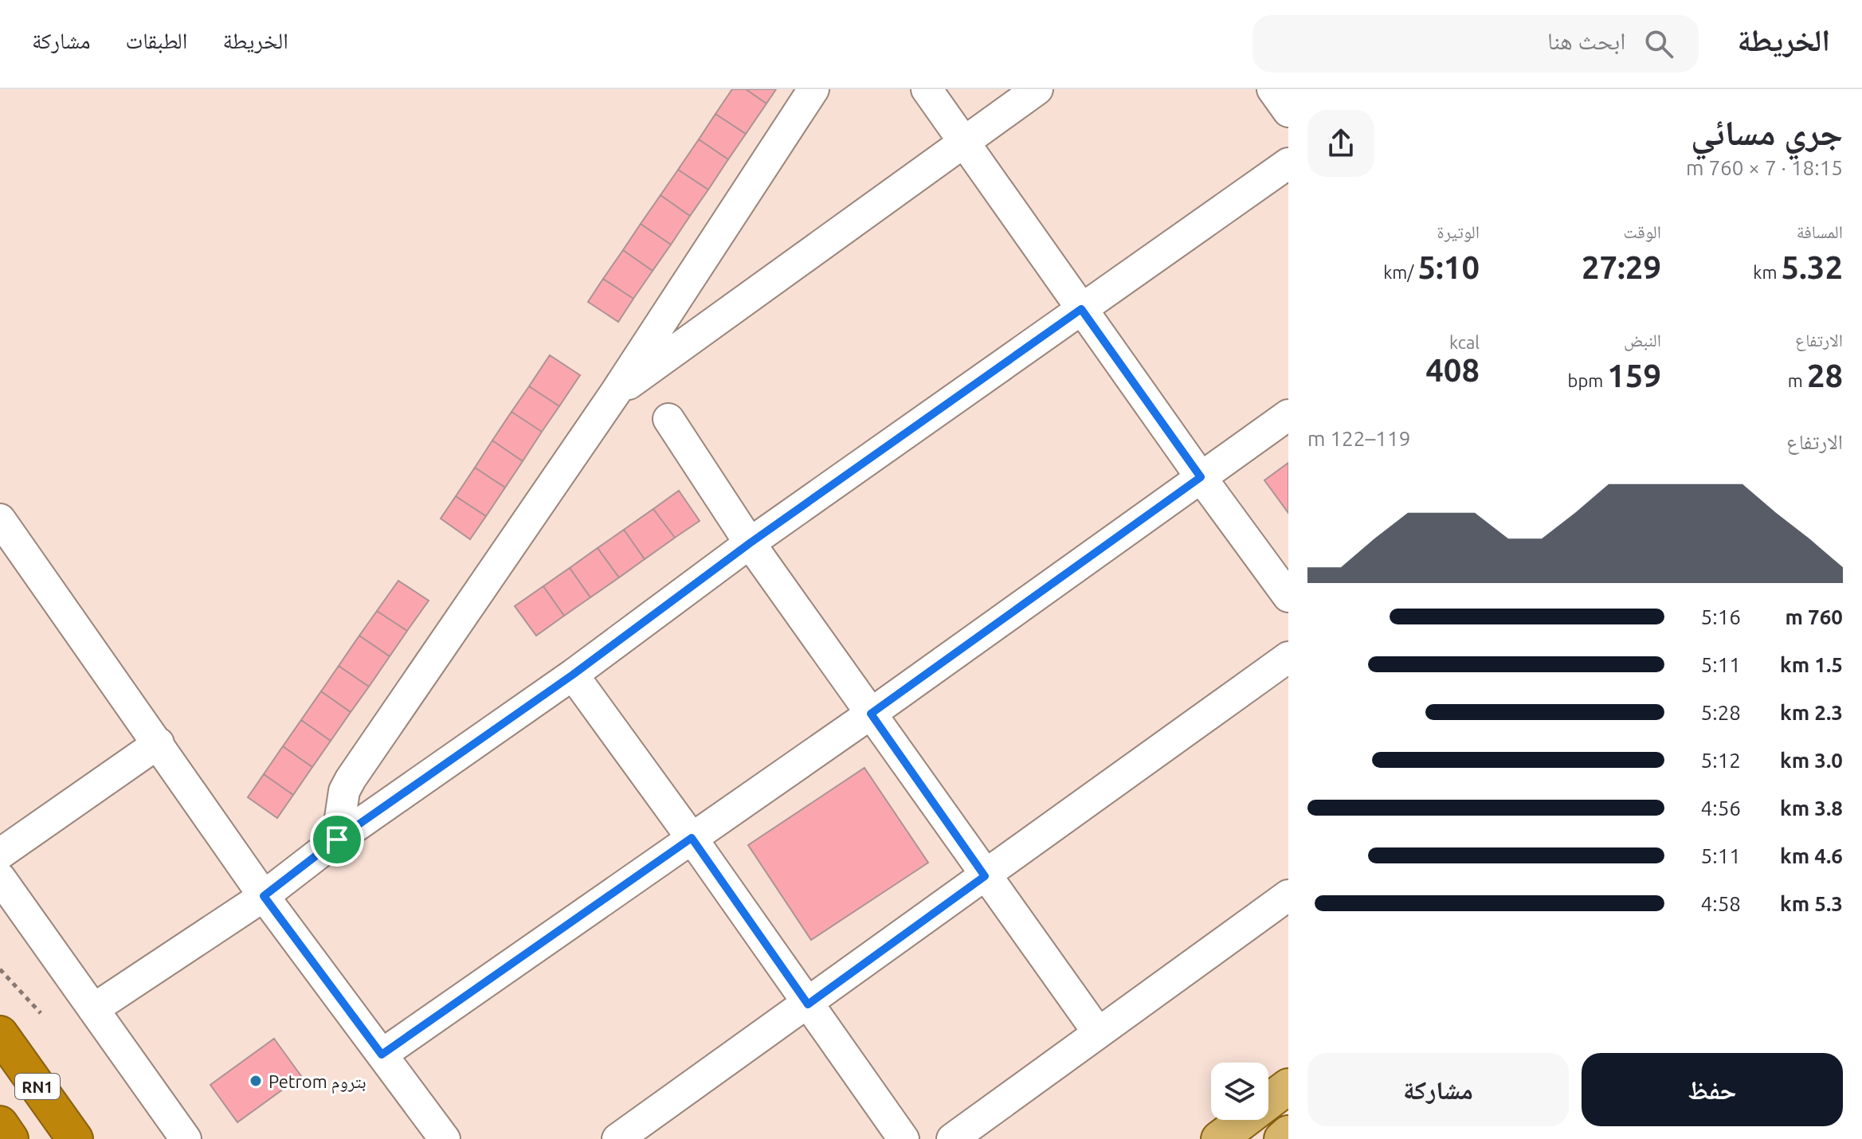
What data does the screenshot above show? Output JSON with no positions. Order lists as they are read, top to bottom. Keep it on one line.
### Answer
{"streets":{"highway":["RN1"]},"places":["Petrom بتروم"],"page":{"header":"الخريطة","search":"ابحث هنا","nav":["الخريطة","الطبقات","مشاركة"],"heading":["جري مسائي","18:15 · 7 × 760 m"],"stats":[["المسافة","5.32 km"],["الوقت","27:29"],["الوتيرة","5:10 /km"],["الارتفاع","28 m"],["النبض","159 bpm"],["kcal","408"]],"chart":["الارتفاع","119–122 m"],"list":[{"name":"760 m","note":"5:16"},{"name":"1.5 km","note":"5:11"},{"name":"2.3 km","note":"5:28"},{"name":"3.0 km","note":"5:12"},{"name":"3.8 km","note":"4:56"},{"name":"4.6 km","note":"5:11"},{"name":"5.3 km","note":"4:58"}],"buttons":["حفظ","مشاركة"]}}
